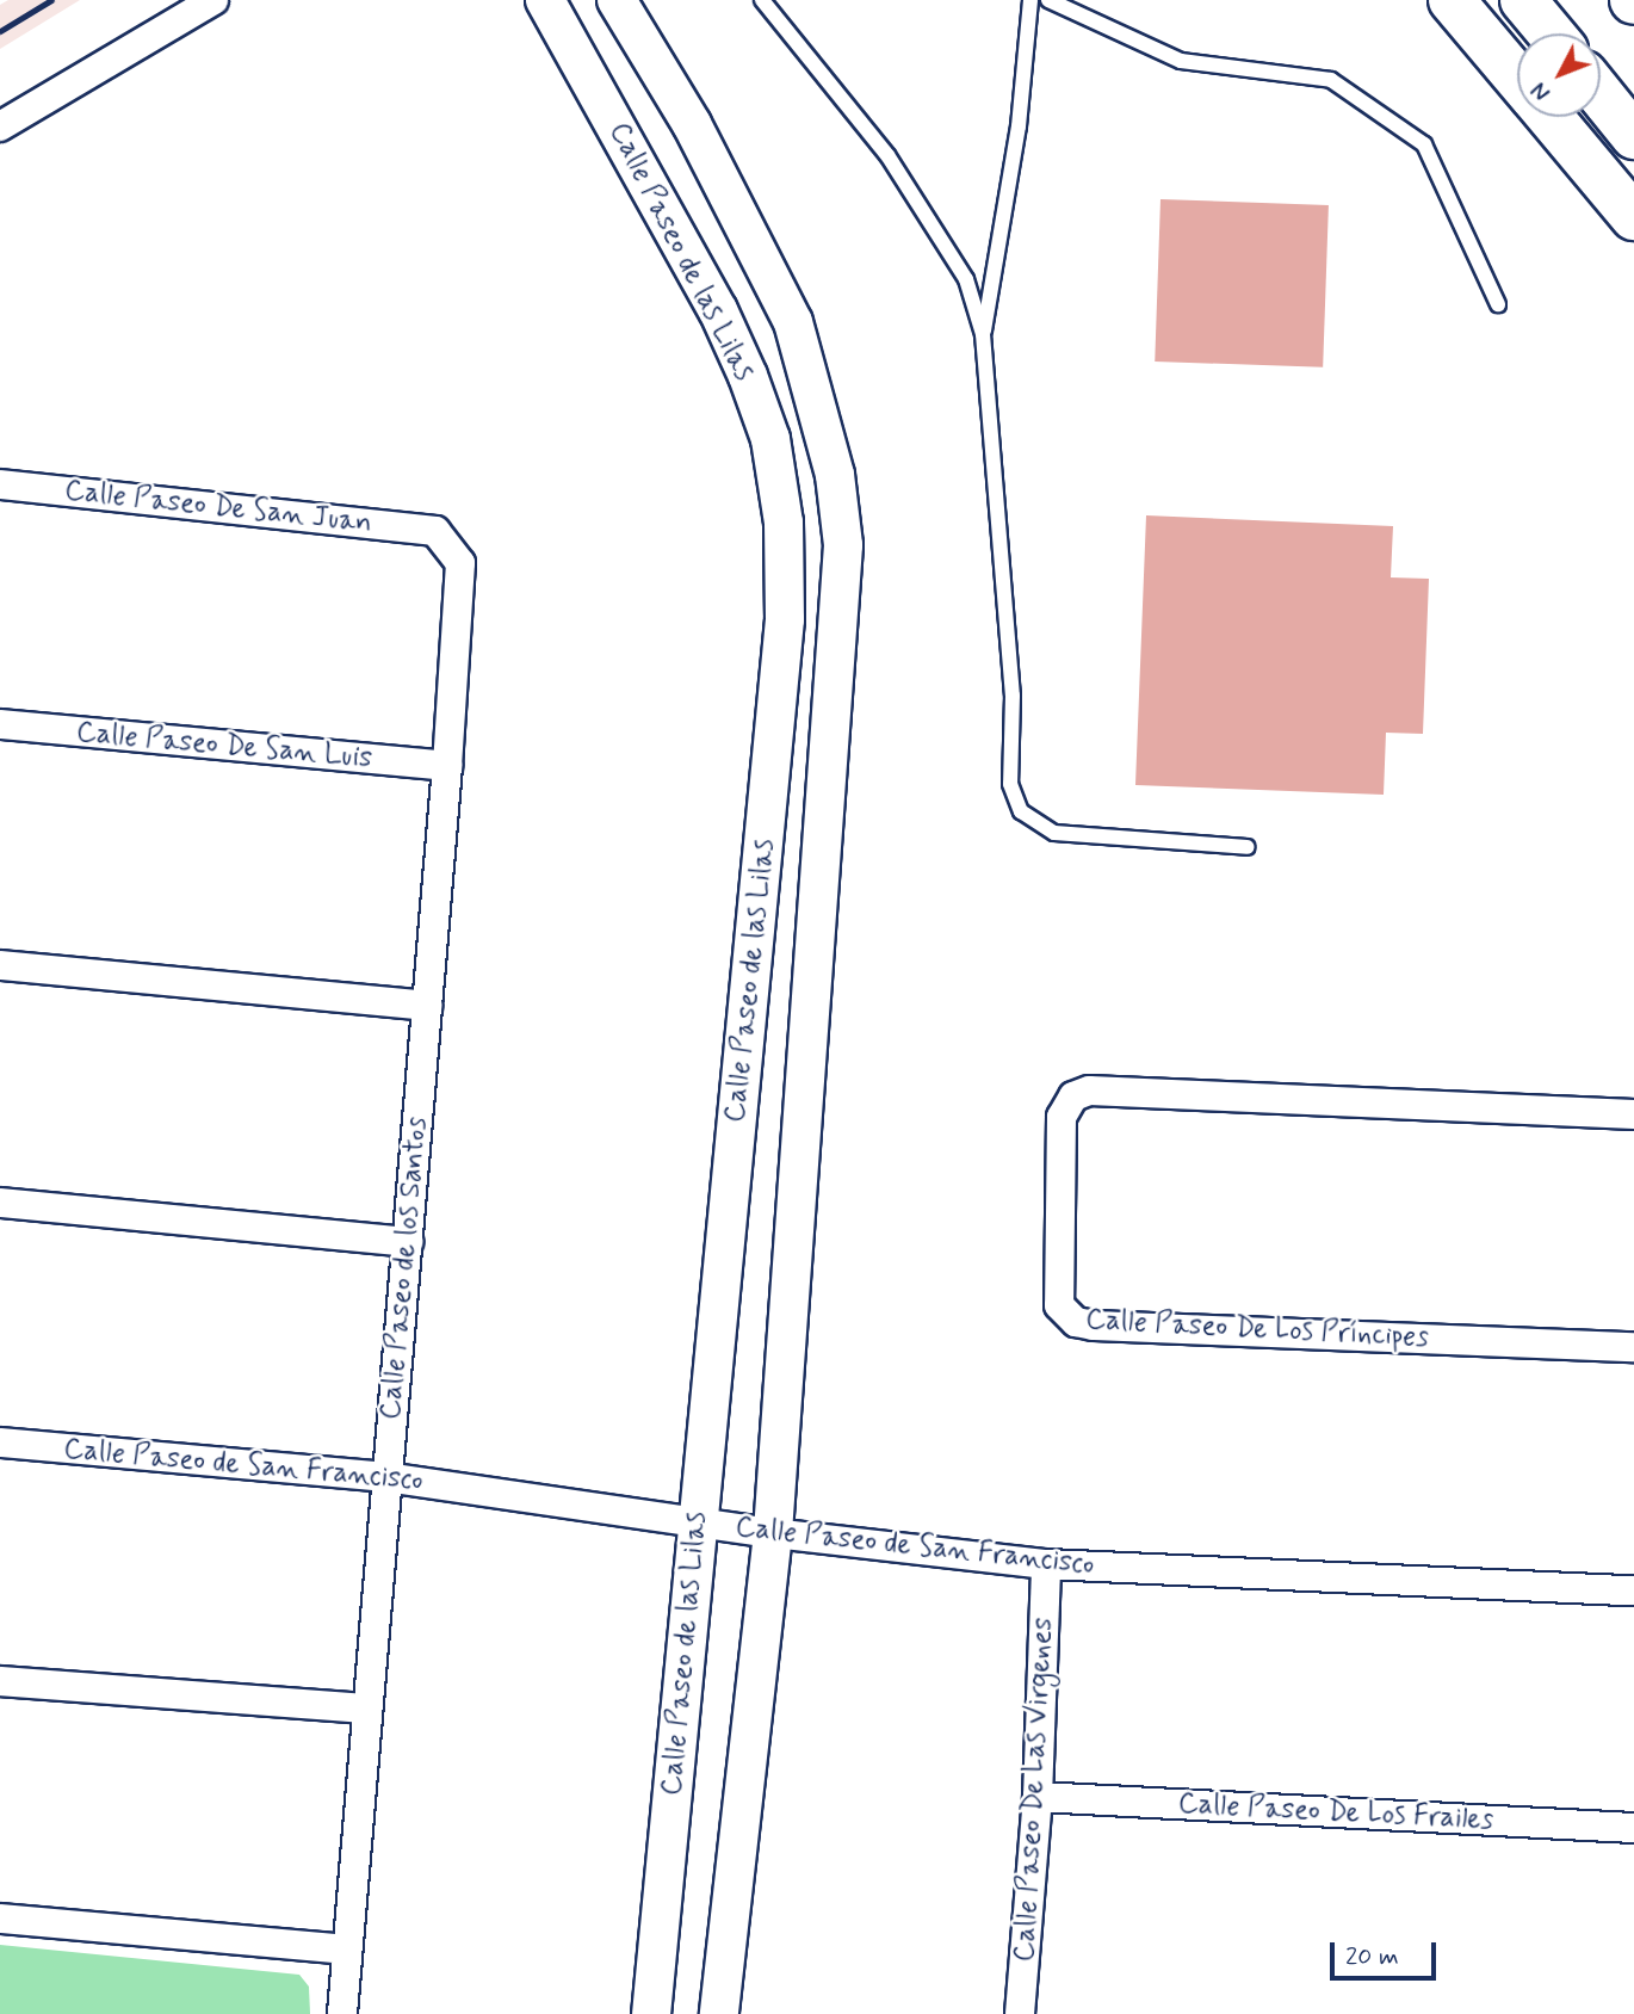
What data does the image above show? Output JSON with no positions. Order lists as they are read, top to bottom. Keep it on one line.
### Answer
{"streets":{"street":["Calle Paseo de las Lilas","Calle Paseo De San Juan","Calle Paseo De San Luis","Calle Paseo de los Santos","Calle Paseo De Los Príncipes","Calle Paseo de San Francisco","Calle Paseo De Las Virgenes","Calle Paseo De Los Frailes"]},"crossings":[["Calle Paseo de las Lilas","Calle Paseo de San Francisco"],["Calle Paseo De San Juan","Calle Paseo de los Santos"],["Calle Paseo De San Luis","Calle Paseo de los Santos"],["Calle Paseo de los Santos","Calle Paseo de San Francisco"],["Calle Paseo de San Francisco","Calle Paseo De Las Virgenes"],["Calle Paseo De Las Virgenes","Calle Paseo De Los Frailes"]],"scale_bar":"20 m","north":"bottom left"}
